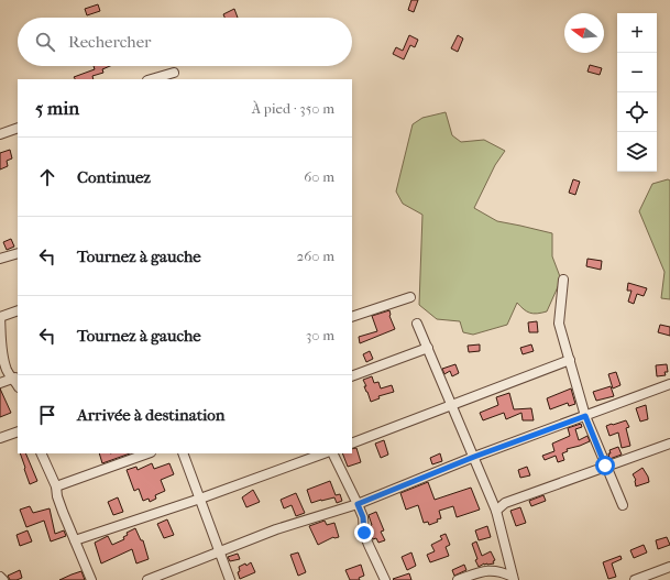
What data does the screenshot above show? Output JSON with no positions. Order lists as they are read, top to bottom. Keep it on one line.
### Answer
{"north":"left","page":{"map_buttons":["+","−"],"search":"Rechercher","heading":["5 min","À pied · 350 m"],"list":[["Continuez","60 m"],["Tournez à gauche","260 m"],["Tournez à gauche","30 m"],"Arrivée à destination"]}}
